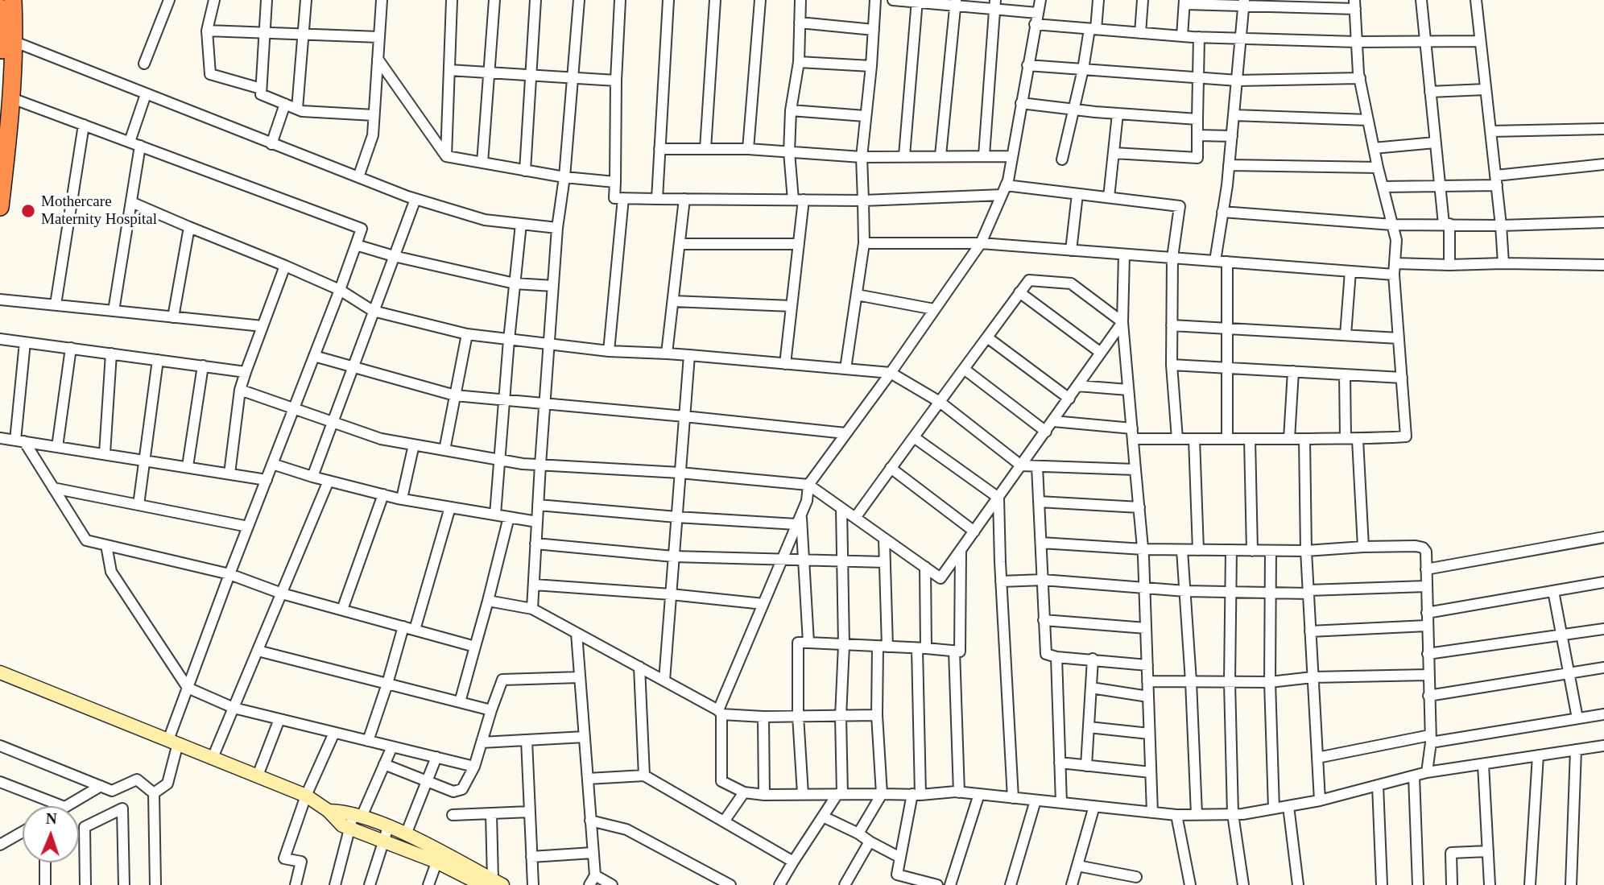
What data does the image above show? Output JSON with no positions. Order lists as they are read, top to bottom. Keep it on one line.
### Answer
{"places":["Mothercare Maternity Hospital"],"north":"top"}
